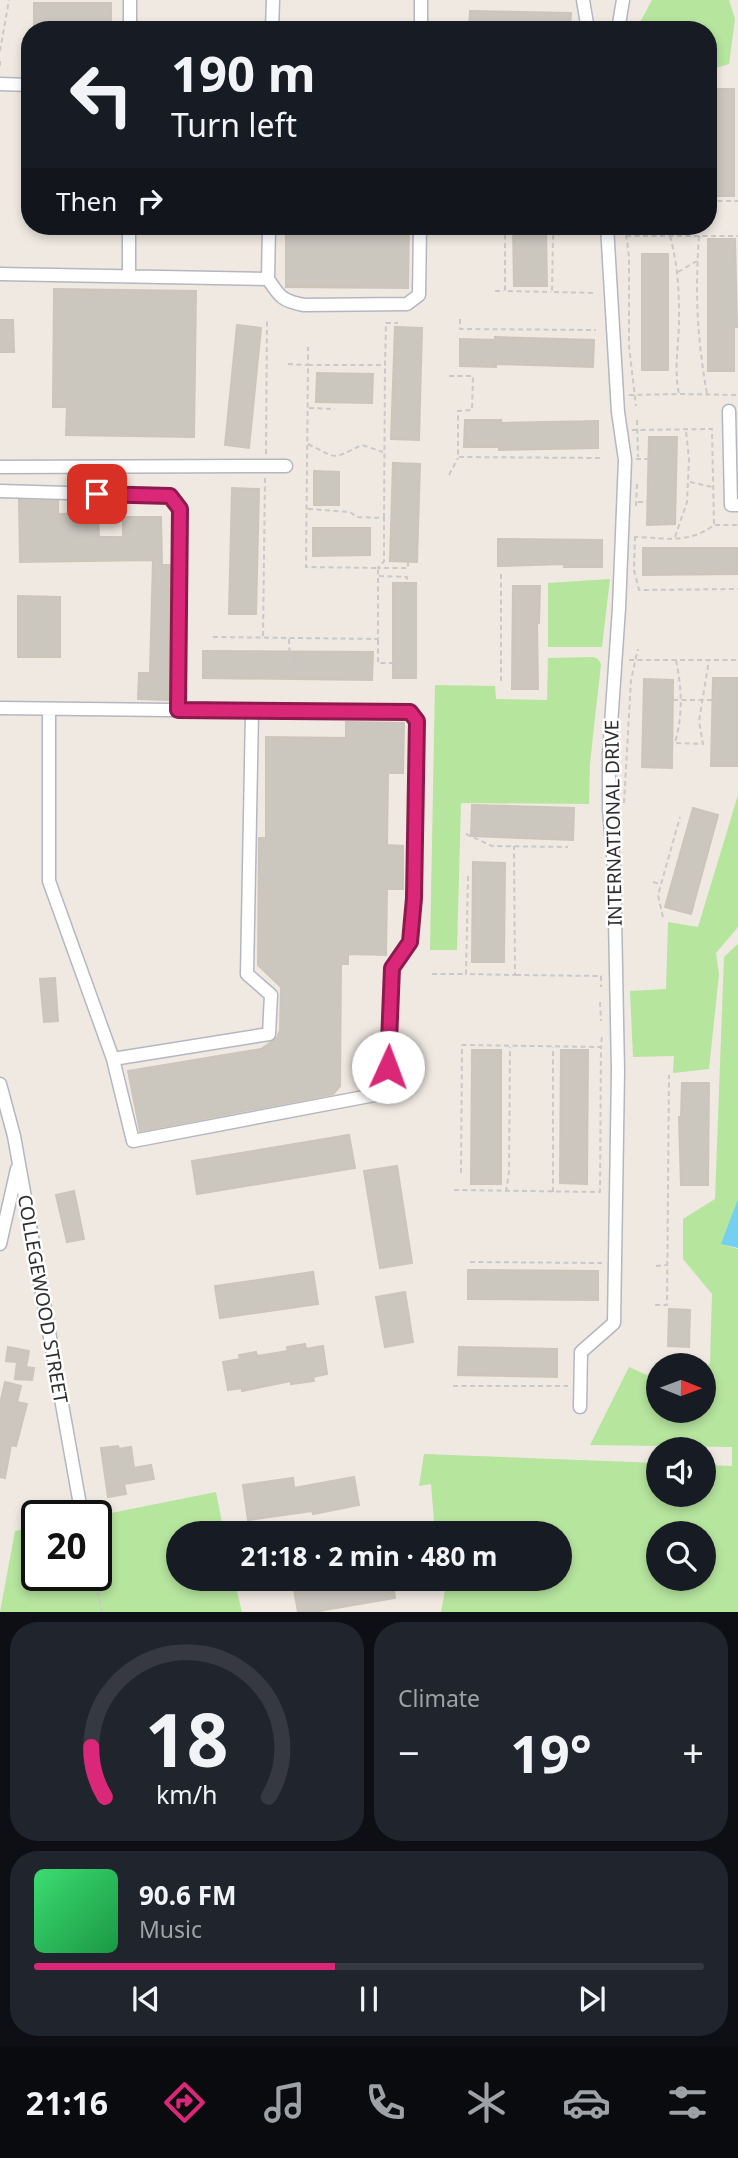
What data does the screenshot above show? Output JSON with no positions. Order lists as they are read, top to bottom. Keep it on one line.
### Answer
{"streets":{"street":["INTERNATIONAL DRIVE","COLLEGEWOOD STREET"]},"north":"right","page":{"turn":["190 m","Turn left"],"then":"Then","limit":"20","trip":"21:18 · 2 min · 480 m","tile":"Climate","heat":["−","19°","+"],"song":["90.6 FM","Music"],"tabs":"21:16","gauge":["18","km/h"]}}
